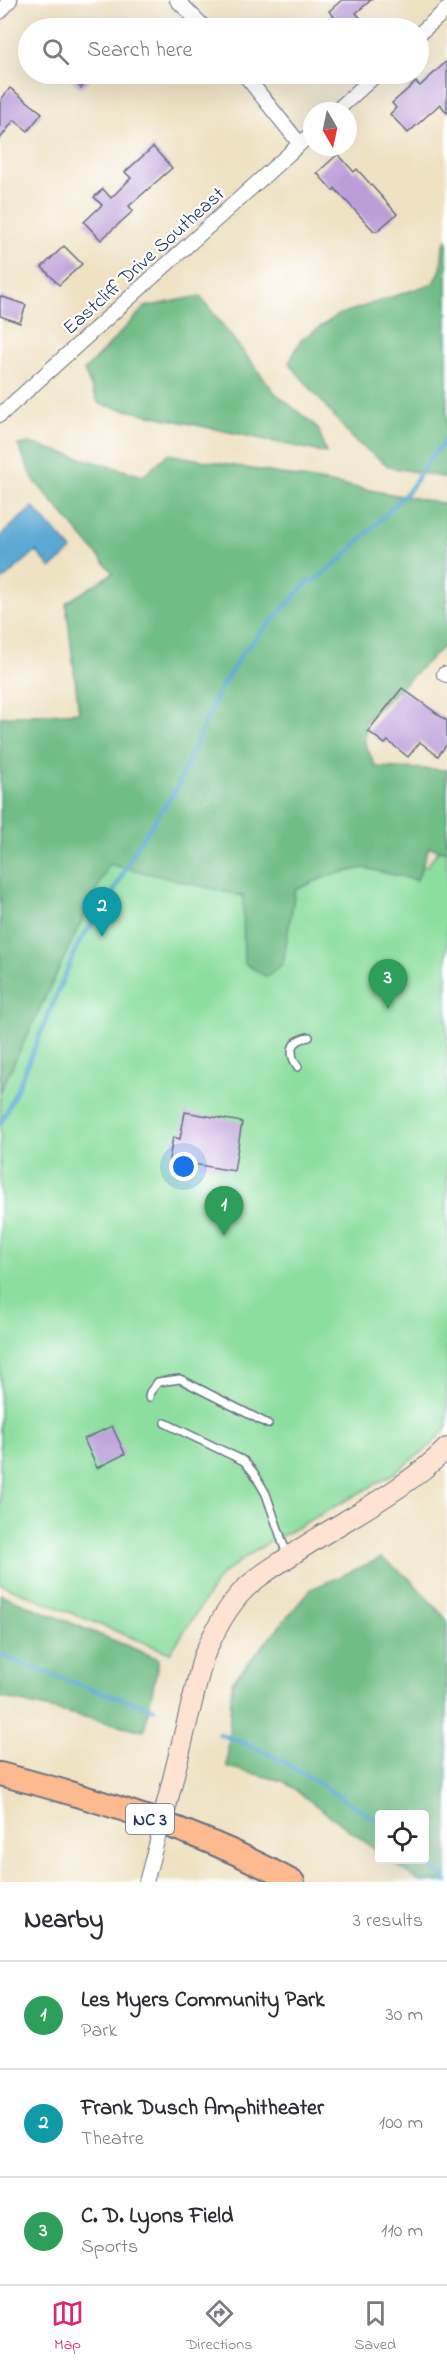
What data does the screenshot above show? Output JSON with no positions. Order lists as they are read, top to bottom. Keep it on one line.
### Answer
{"streets":{"main road":["NC 3"],"street":["Eastcliff Drive Southeast"]},"north":"bottom","page":{"search":"Search here","pins":["2","3","1"],"heading":["Nearby","3 results"],"list":[{"mark":"1","name":"Les Myers Community Park","note":"Park","value":"30 m"},{"mark":"2","name":"Frank Dusch Amphitheater","note":"Theatre","value":"100 m"},{"mark":"3","name":"C. D. Lyons Field","note":"Sports","value":"110 m"}],"nav":["Map","Directions","Saved"]}}
